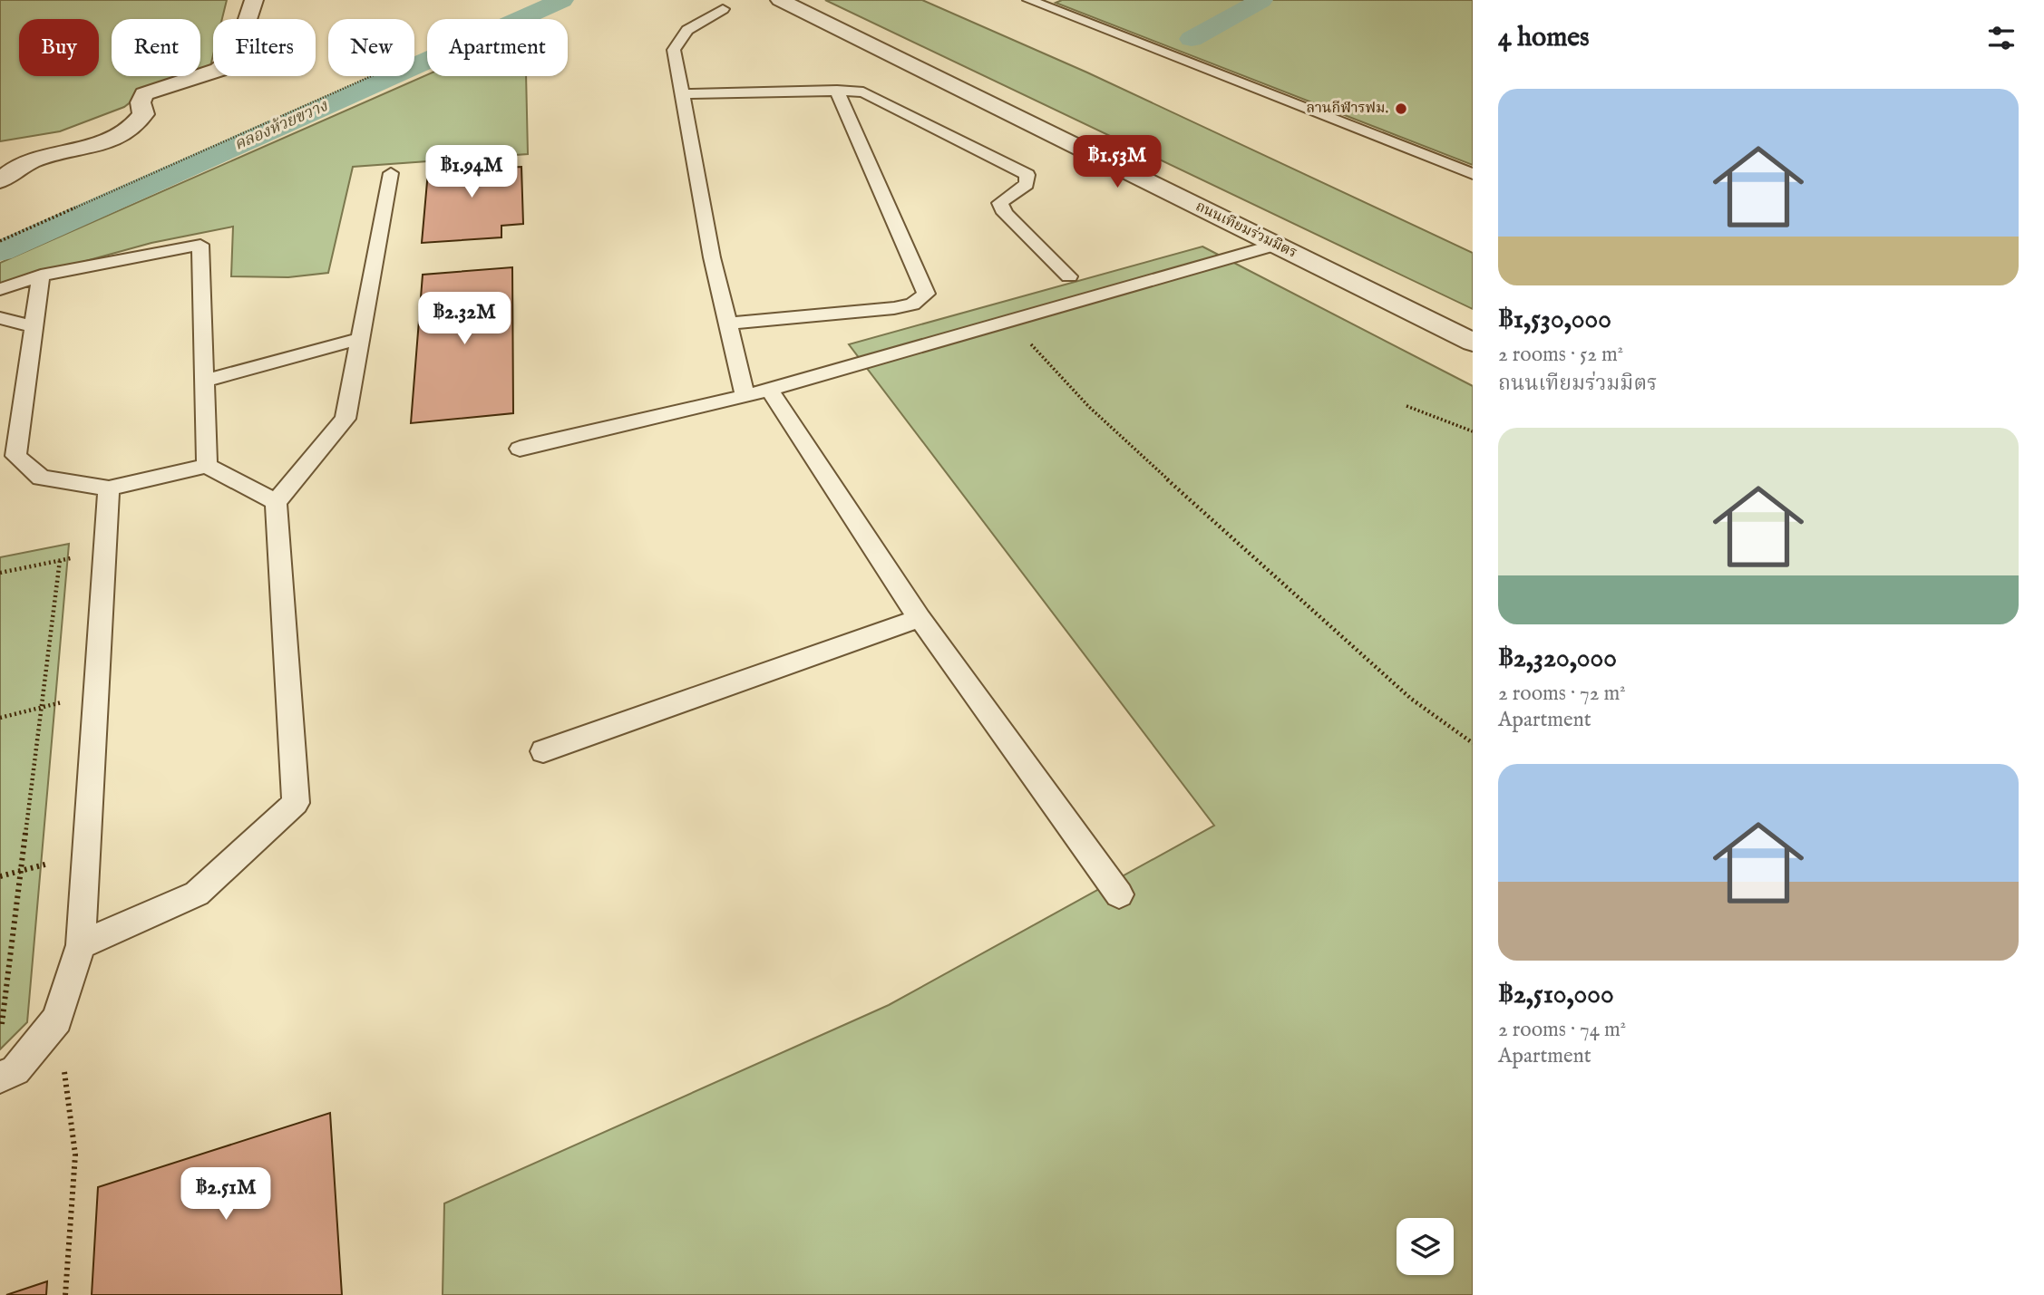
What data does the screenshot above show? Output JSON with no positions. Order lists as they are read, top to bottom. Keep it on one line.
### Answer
{"streets":{"street":["ถนนเทียมร่วมมิตร"]},"water":["คลองห้วยขวาง"],"places":["ลานกีฬารฟม."],"page":{"heading":"4 homes","chip":["Buy","Rent","Filters","New","Apartment"],"list":[{"name":"฿1,530,000","note":"2 rooms · 52 m² · ถนนเทียมร่วมมิตร"},{"name":"฿2,320,000","note":"2 rooms · 72 m² · Apartment"},{"name":"฿2,510,000","note":"2 rooms · 74 m² · Apartment"}],"price":["฿1.53M","฿1.94M","฿2.32M","฿2.51M"]}}
